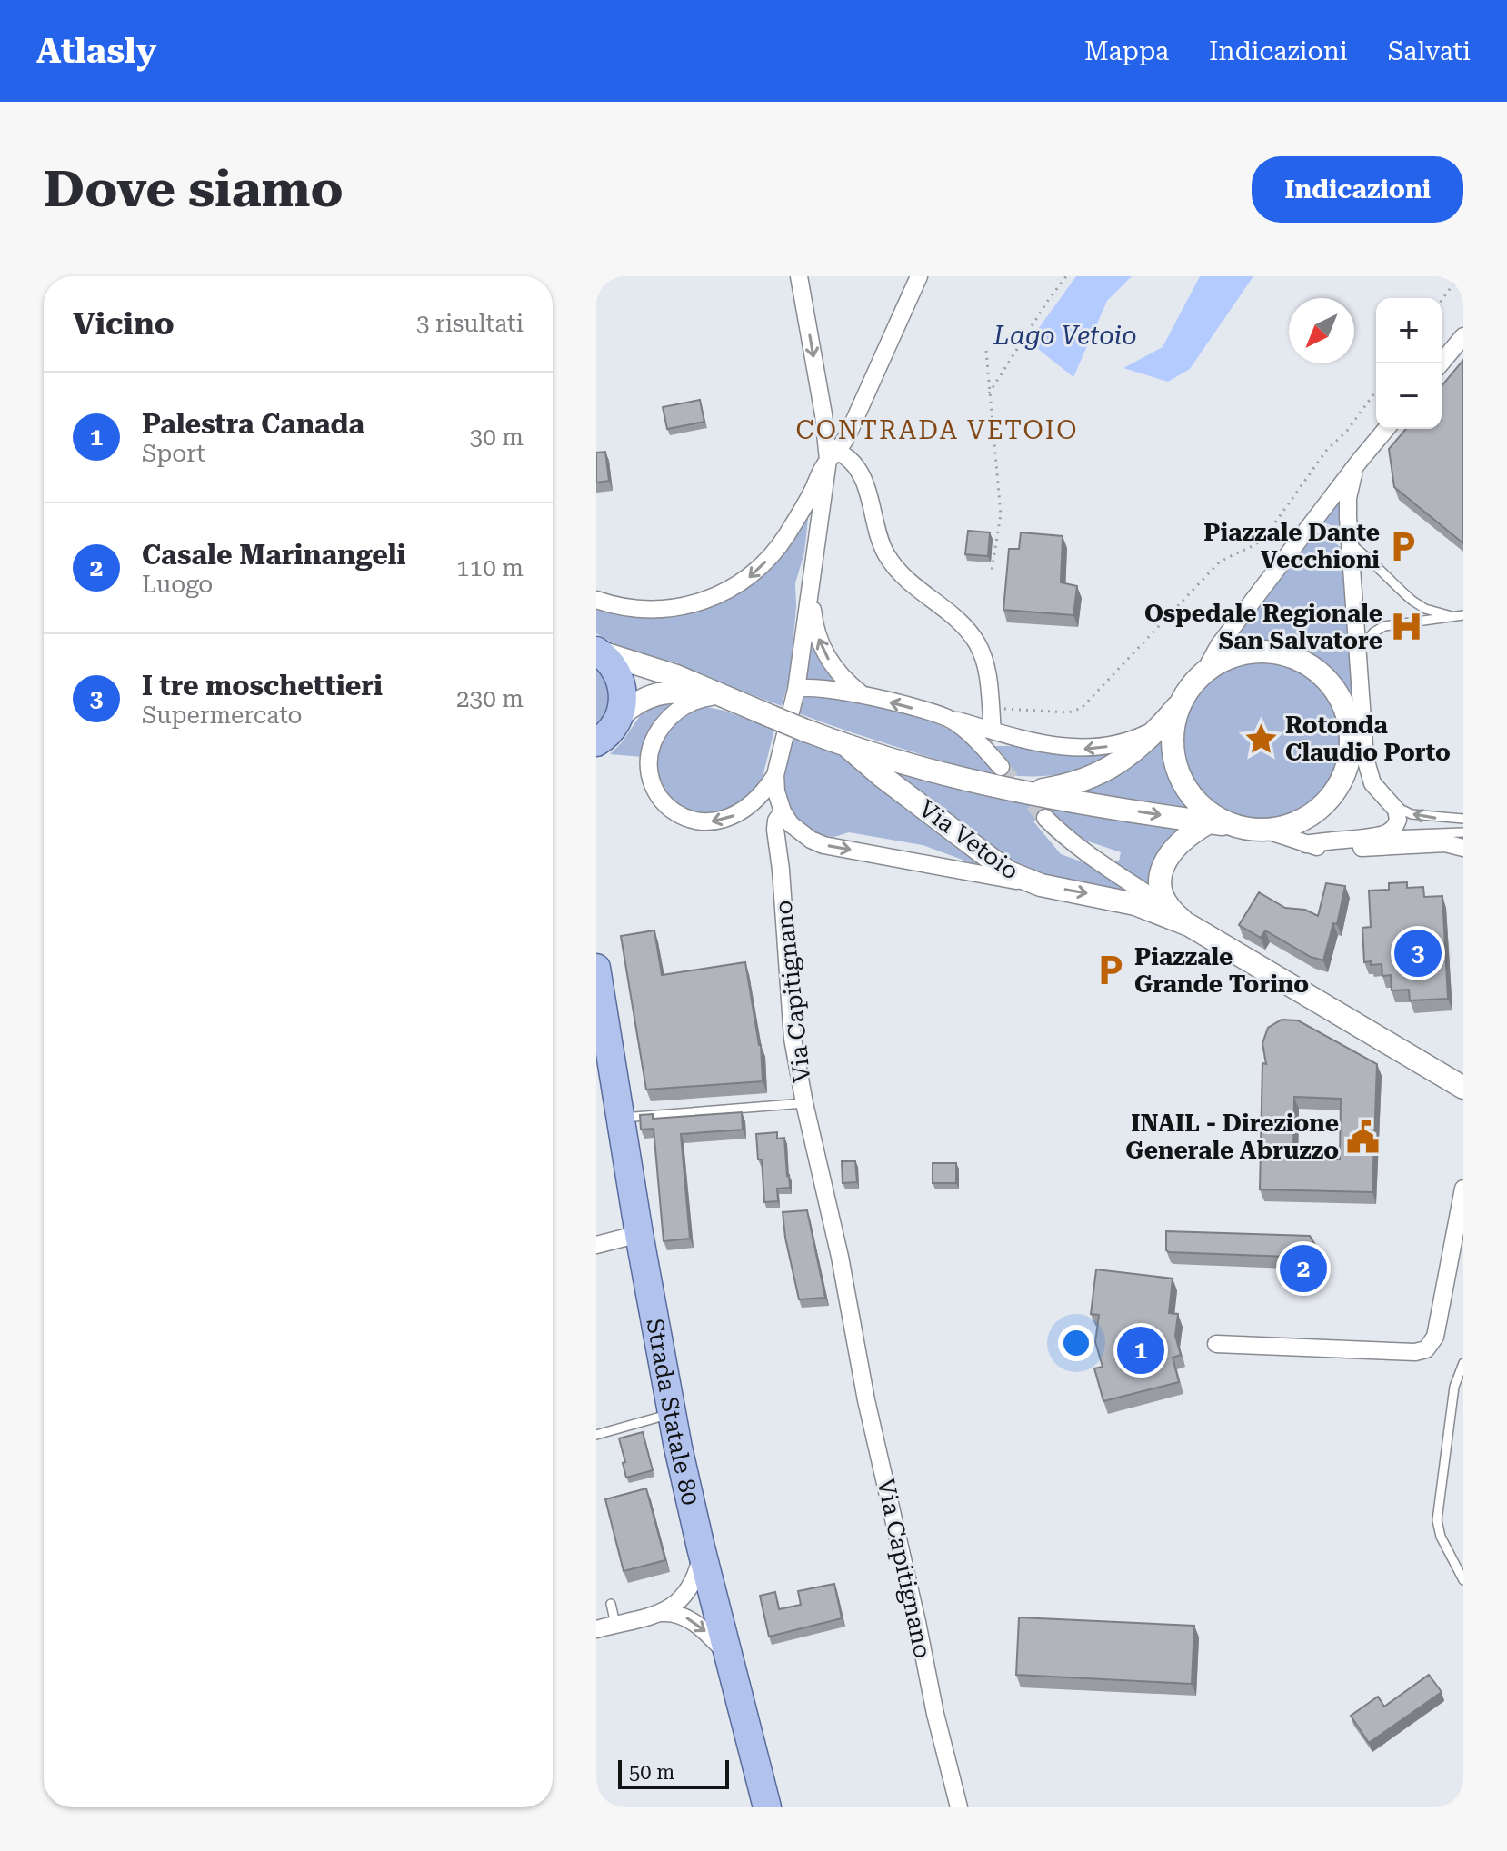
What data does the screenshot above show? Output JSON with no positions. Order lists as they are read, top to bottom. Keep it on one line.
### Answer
{"streets":{"main road":["Strada Statale 80"],"street":["Via Vetoio","Via Capitignano"]},"districts":["CONTRADA VETOIO"],"water":["Lago Vetoio"],"places":{"parking":["Piazzale Dante Vecchioni","Piazzale Grande Torino"],"hospital":["Ospedale Regionale San Salvatore"],"place":["Rotonda Claudio Porto"],"public building":["INAIL - Direzione Generale Abruzzo"]},"scale_bar":"50 m","north":"bottom left","page":{"header":"Atlasly","nav":["Mappa","Indicazioni","Salvati"],"buttons":"Indicazioni","title":"Dove siamo","heading":["Vicino","3 risultati"],"map_buttons":["+","−"],"list":[{"mark":"1","name":"Palestra Canada","note":"Sport","value":"30 m"},{"mark":"2","name":"Casale Marinangeli","note":"Luogo","value":"110 m"},{"mark":"3","name":"I tre moschettieri","note":"Supermercato","value":"230 m"}],"pins":["3","2","1"],"scale":"50 m"}}
